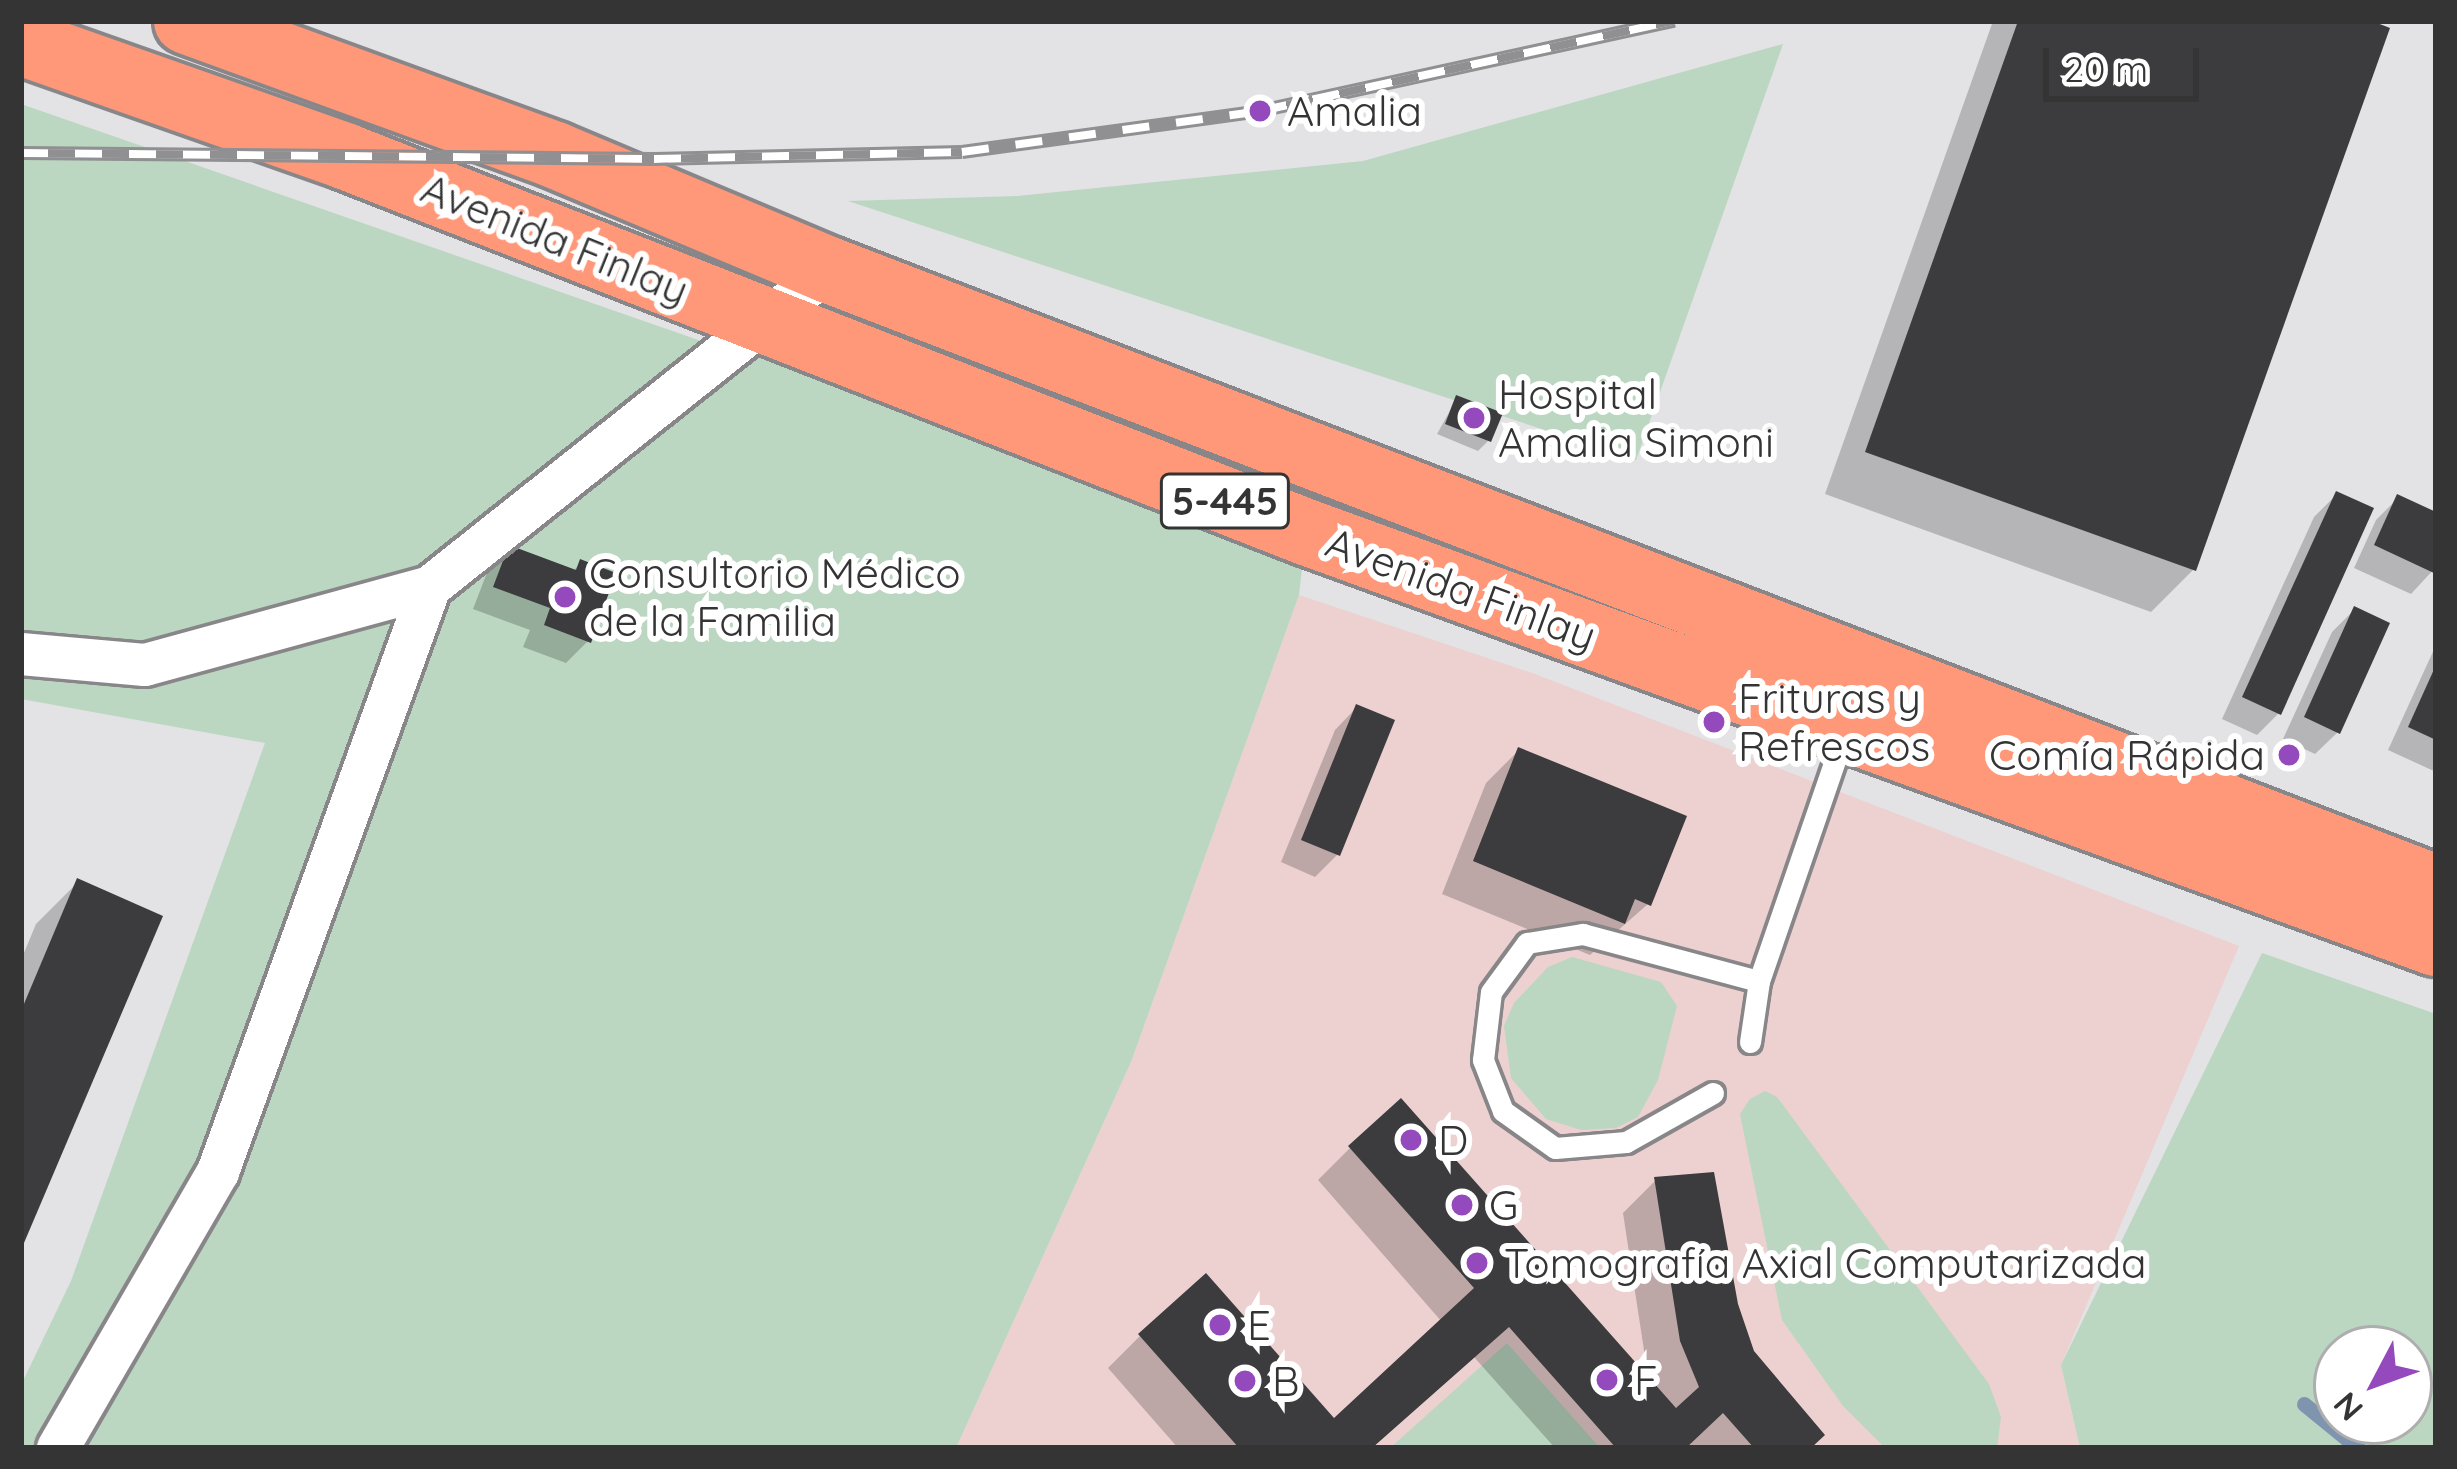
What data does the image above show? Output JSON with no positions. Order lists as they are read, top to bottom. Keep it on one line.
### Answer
{"streets":{"highway":["Avenida Finlay","5-445"]},"places":["Amalia","Hospital Amalia Simoni","Consultorio Médico de la Familia","Frituras y Refrescos","Comía Rápida","D","G","Tomografía Axial Computarizada","E","F","B"],"scale_bar":"20 m","north":"bottom left"}
